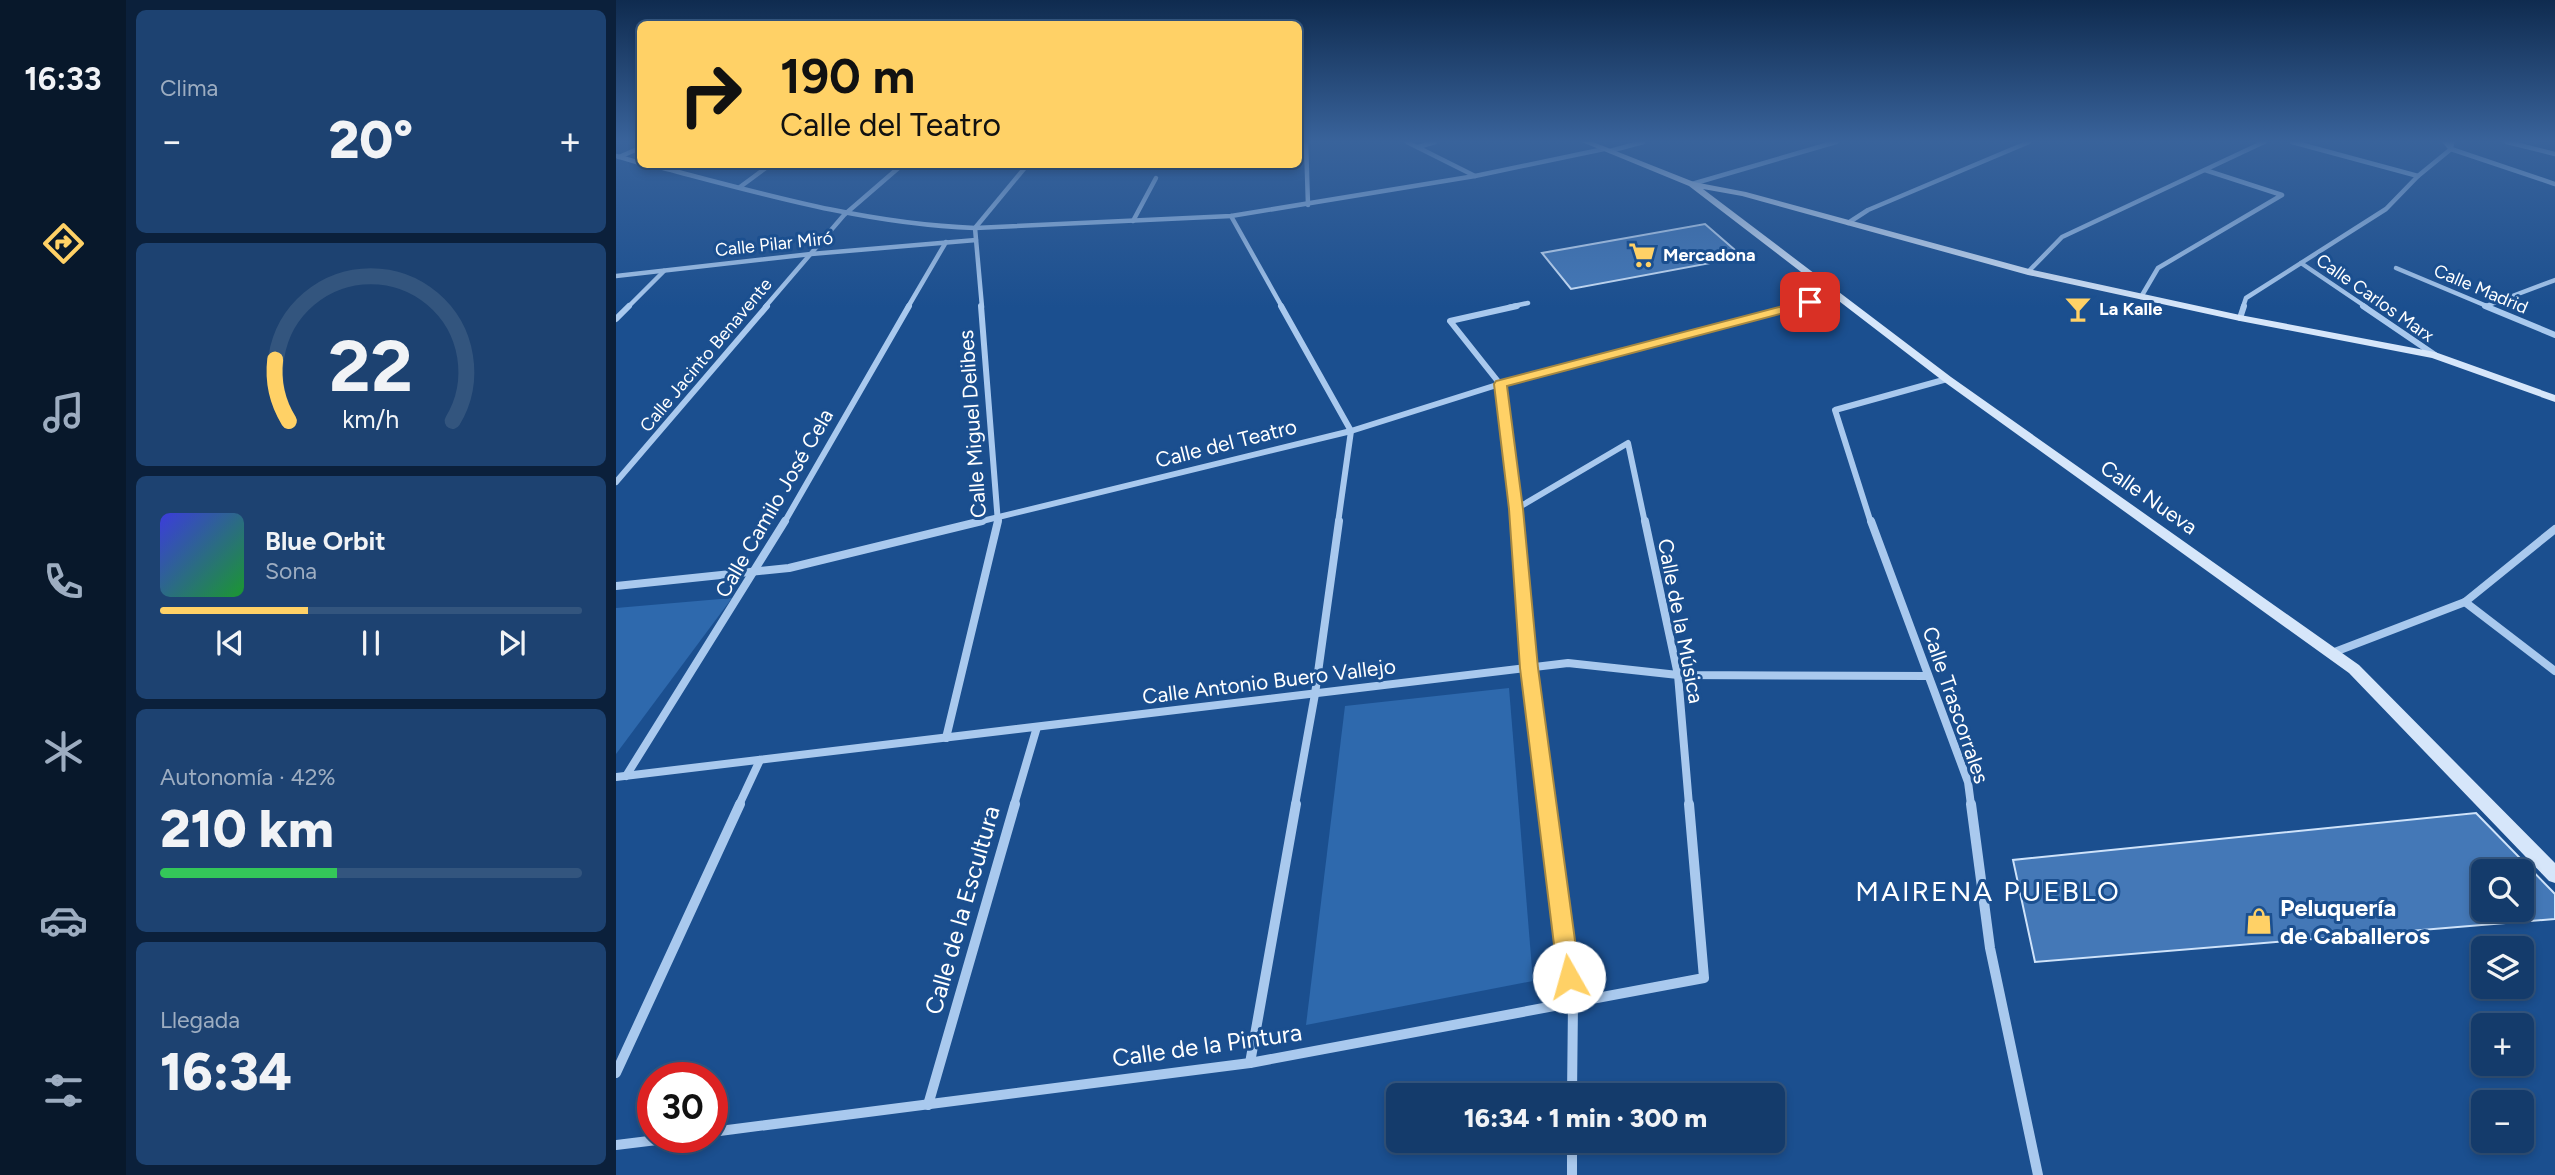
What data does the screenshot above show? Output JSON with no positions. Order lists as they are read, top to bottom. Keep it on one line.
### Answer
{"streets":{"street":["Calle Pilar Miró","Calle Madrid","Calle Carlos Marx","Calle Jacinto Benavente","Calle Miguel Delibes","Calle del Teatro","Calle Nueva","Calle Camilo José Cela","Calle de la Música","Calle Antonio Buero Vallejo","Calle Trascorrales","Calle de la Escultura","Calle de la Pintura"]},"crossings":[["Calle Pilar Miró","Calle Jacinto Benavente"],["Calle Pilar Miró","Calle Miguel Delibes"],["Calle Pilar Miró","Calle Camilo José Cela"],["Calle Miguel Delibes","Calle del Teatro"],["Calle Miguel Delibes","Calle Antonio Buero Vallejo"],["Calle del Teatro","Calle Nueva"],["Calle del Teatro","Calle Camilo José Cela"],["Calle Nueva","Calle Trascorrales"],["Calle Camilo José Cela","Calle Antonio Buero Vallejo"],["Calle de la Música","Calle Antonio Buero Vallejo"],["Calle de la Música","Calle de la Pintura"],["Calle Antonio Buero Vallejo","Calle Trascorrales"],["Calle Antonio Buero Vallejo","Calle de la Escultura"],["Calle de la Escultura","Calle de la Pintura"]],"districts":["MAIRENA PUEBLO"],"places":{"supermarket":["Mercadona"],"bar":["La Kalle"],"shop":["Peluquería de Caballeros"]},"page":{"tabs":"16:33","tile":["Clima",["Autonomía · 42%","210 km"],["Llegada","16:34"]],"turn":["190 m","Calle del Teatro"],"heat":["−","20°","+"],"song":["Blue Orbit","Sona"],"map_buttons":["+","−"],"limit":"30","trip":"16:34 · 1 min · 300 m","gauge":["22","km/h"]}}
